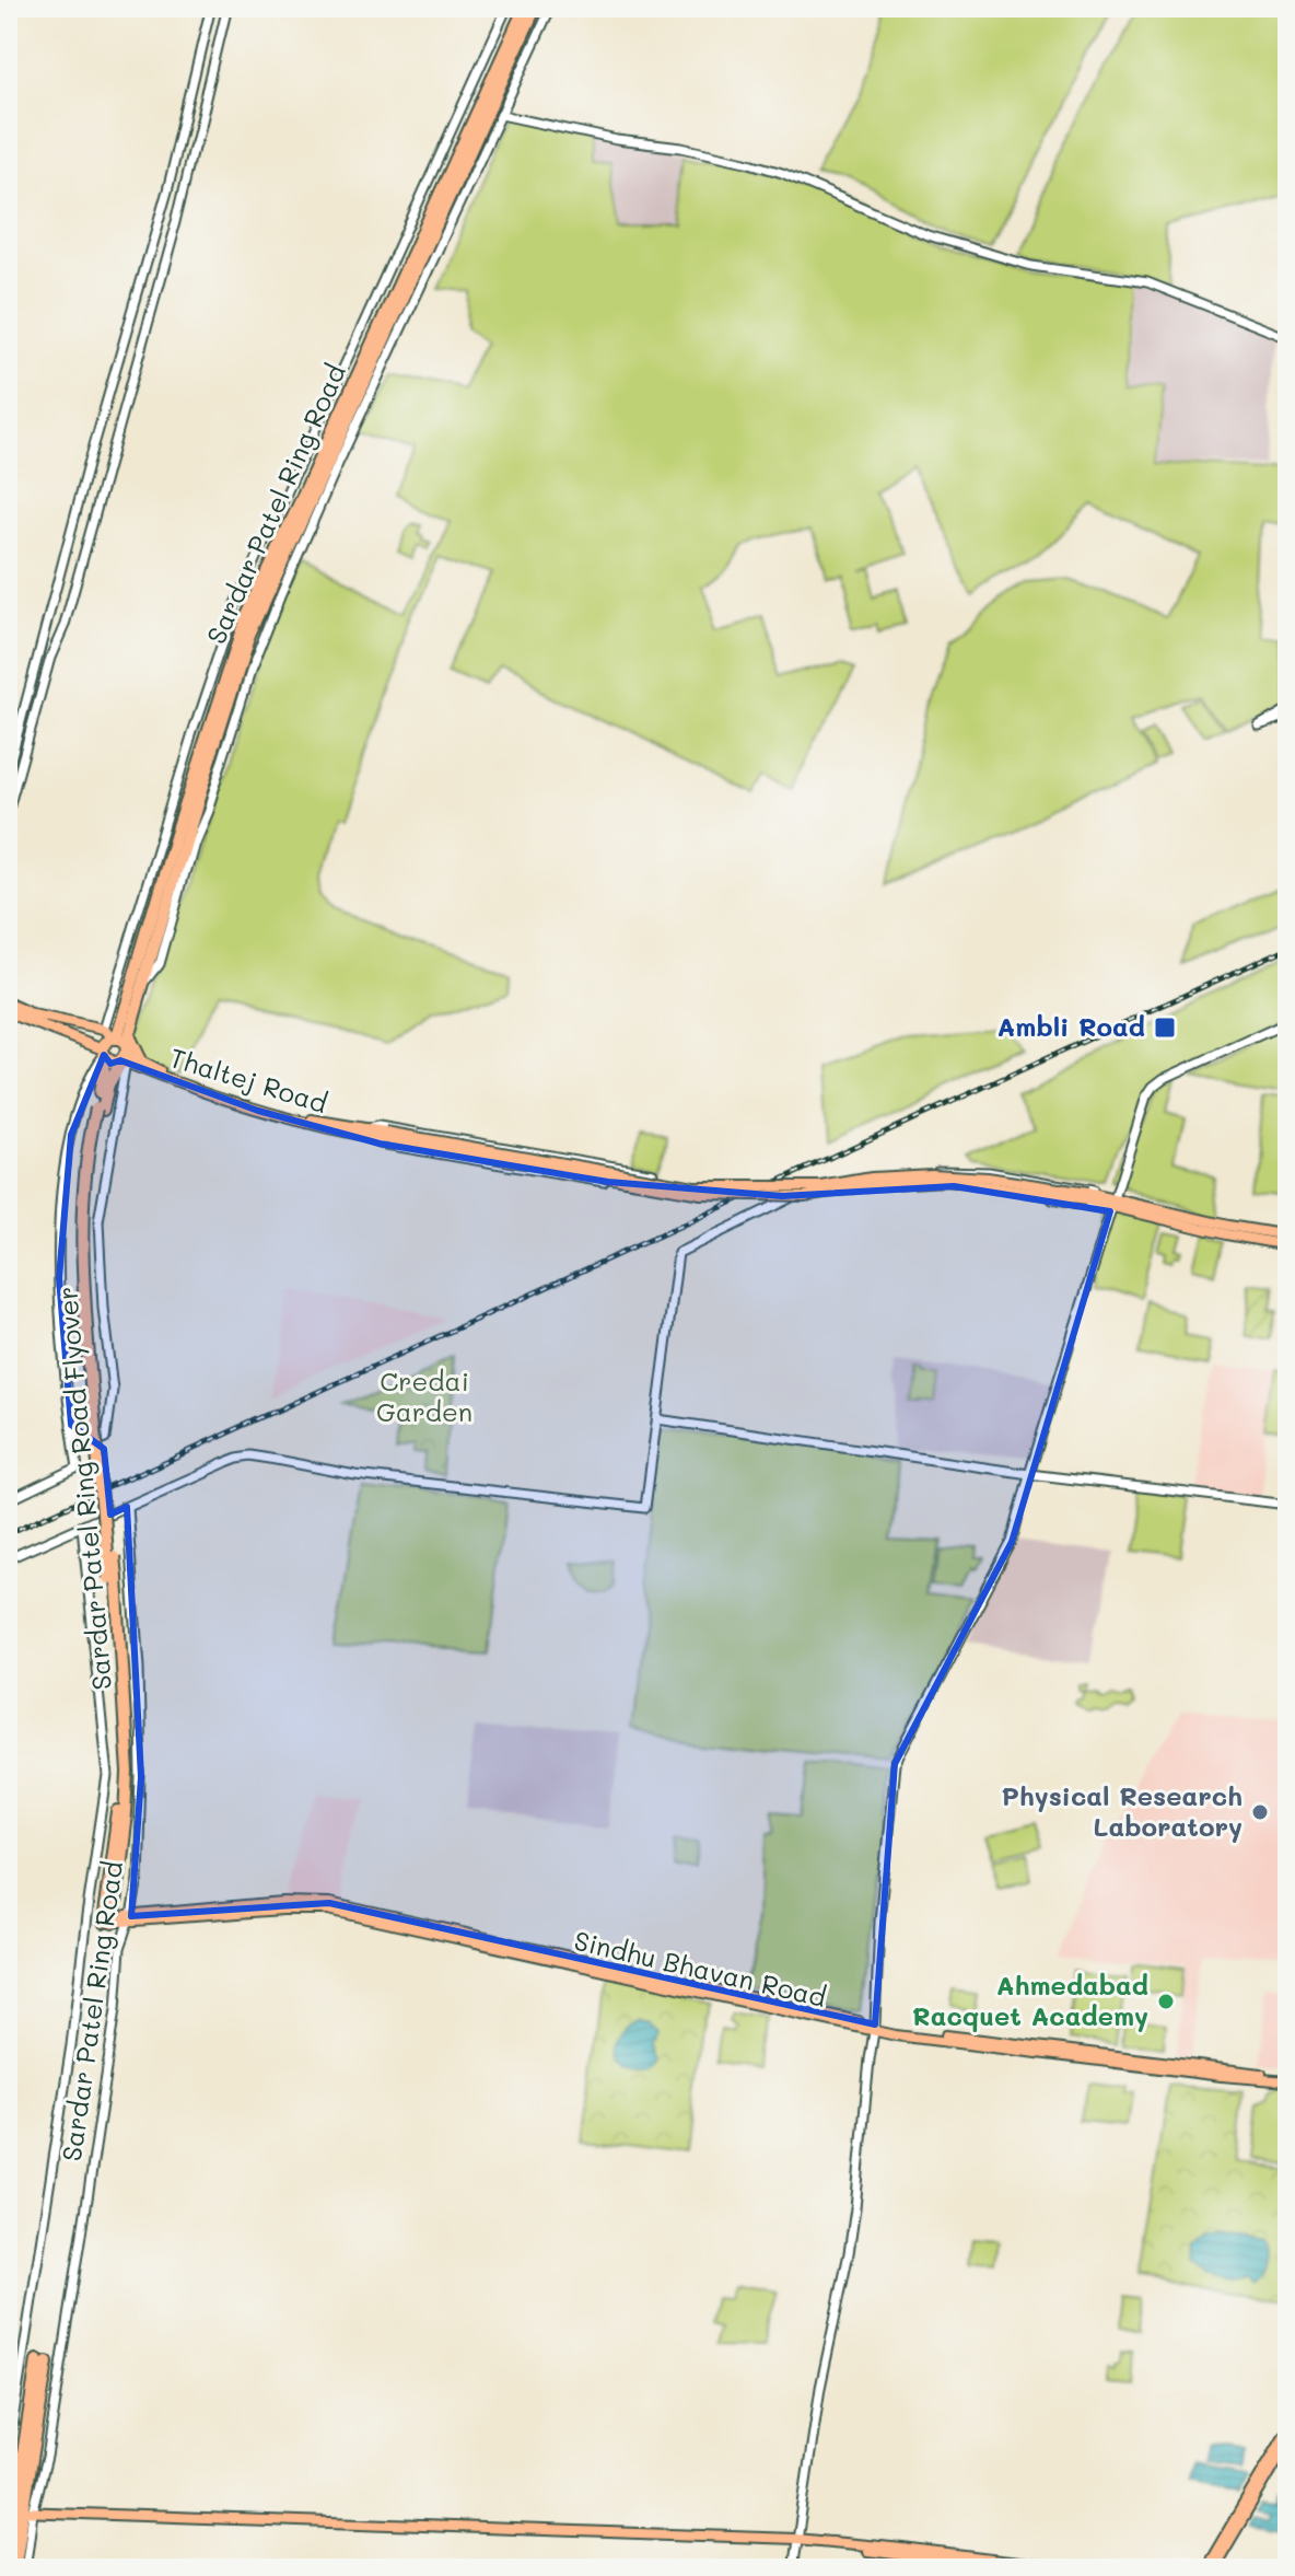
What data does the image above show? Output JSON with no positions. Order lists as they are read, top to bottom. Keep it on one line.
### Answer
{"streets":{"highway":["Sardar Patel Ring Road","Sardar Patel Ring Road Flyover"],"main road":["Thaltej Road","Sindhu Bhavan Road"]},"crossings":[["Sardar Patel Ring Road","Thaltej Road"],["Sardar Patel Ring Road","Sardar Patel Ring Road Flyover"],["Sardar Patel Ring Road","Sindhu Bhavan Road"],["Thaltej Road","Sardar Patel Ring Road Flyover"],["Sardar Patel Ring Road Flyover","Sindhu Bhavan Road"]],"parks":["Credai Garden"],"places":{"transit":["Ambli Road"],"other":["Physical Research Laboratory","Ahmedabad Racquet Academy"]}}
